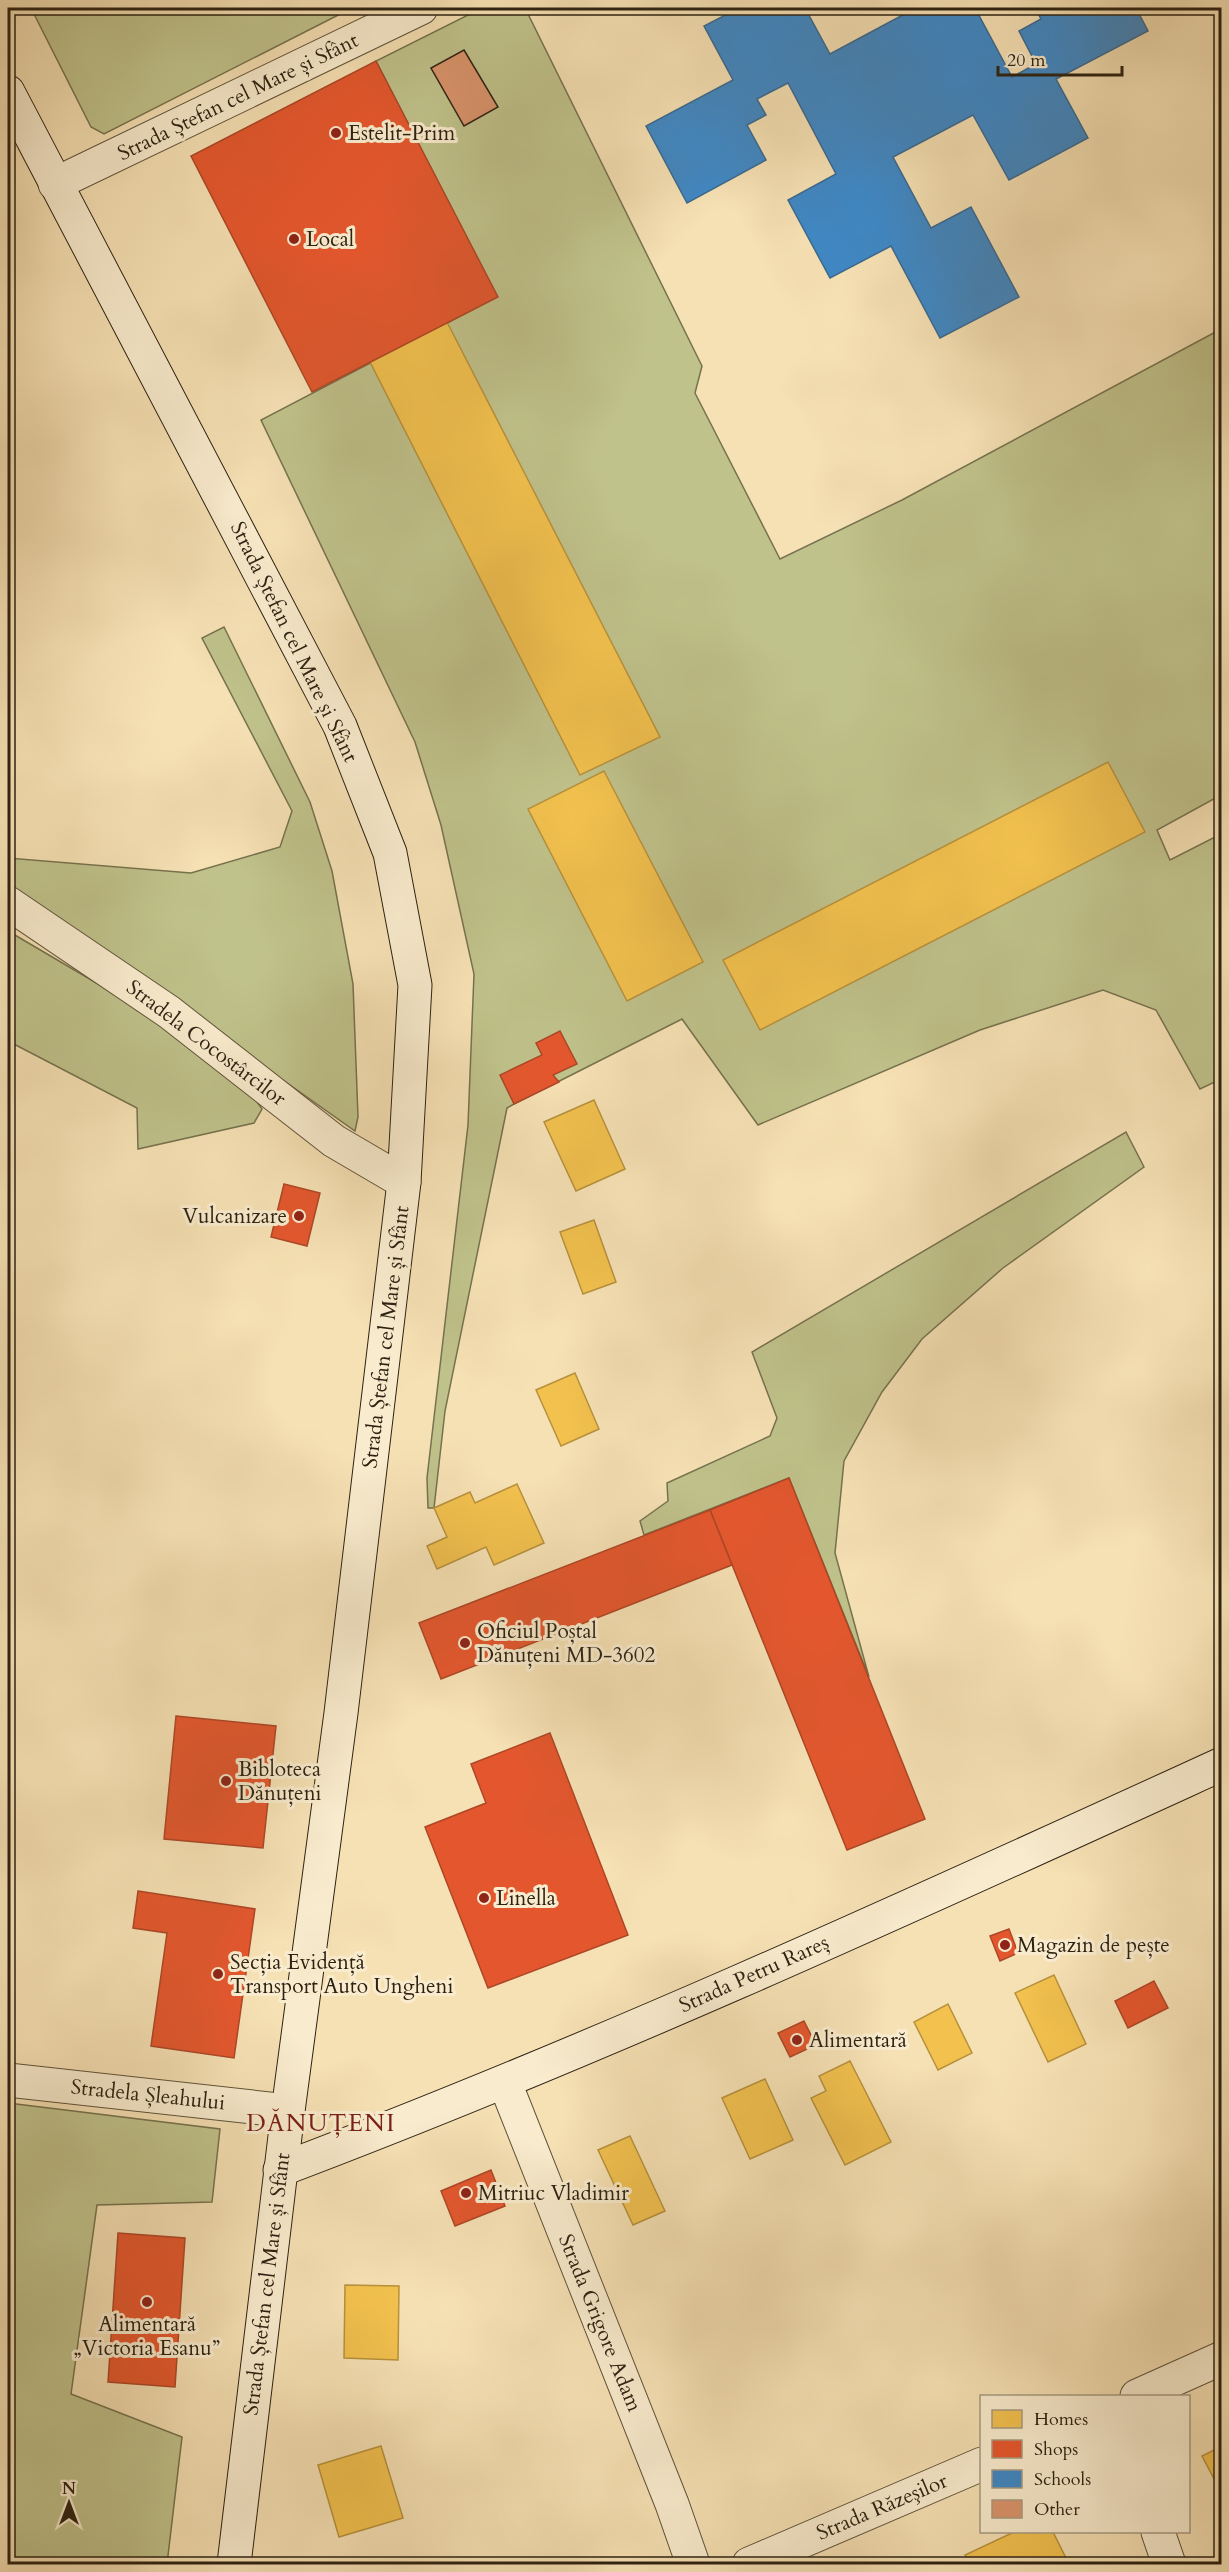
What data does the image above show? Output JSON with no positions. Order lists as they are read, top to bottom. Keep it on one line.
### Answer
{"streets":{"main road":["Strada Ștefan cel Mare și Sfânt","Stradela Cocostârcilor","Strada Petru Rareș","Stradela Șleahului","Strada Grigore Adam","Strada Răzeşilor"]},"crossings":[["Strada Ștefan cel Mare și Sfânt","Stradela Cocostârcilor"],["Strada Ștefan cel Mare și Sfânt","Strada Petru Rareș"],["Strada Ștefan cel Mare și Sfânt","Stradela Șleahului"],["Strada Petru Rareș","Strada Grigore Adam"]],"districts":["DĂNUȚENI"],"places":["Estelit-Prim","Local","Vulcanizare","Oficiul Poștal Dănuțeni MD-3602","Bibloteca Dănuțeni","Linella","Magazin de pește","Secția Evidență Transport Auto Ungheni","Alimentară","Mitriuc Vladimir","Alimentară „Victoria Esanu”"],"legend":["Homes","Shops","Schools","Other"],"scale_bar":"20 m","north":"top"}
